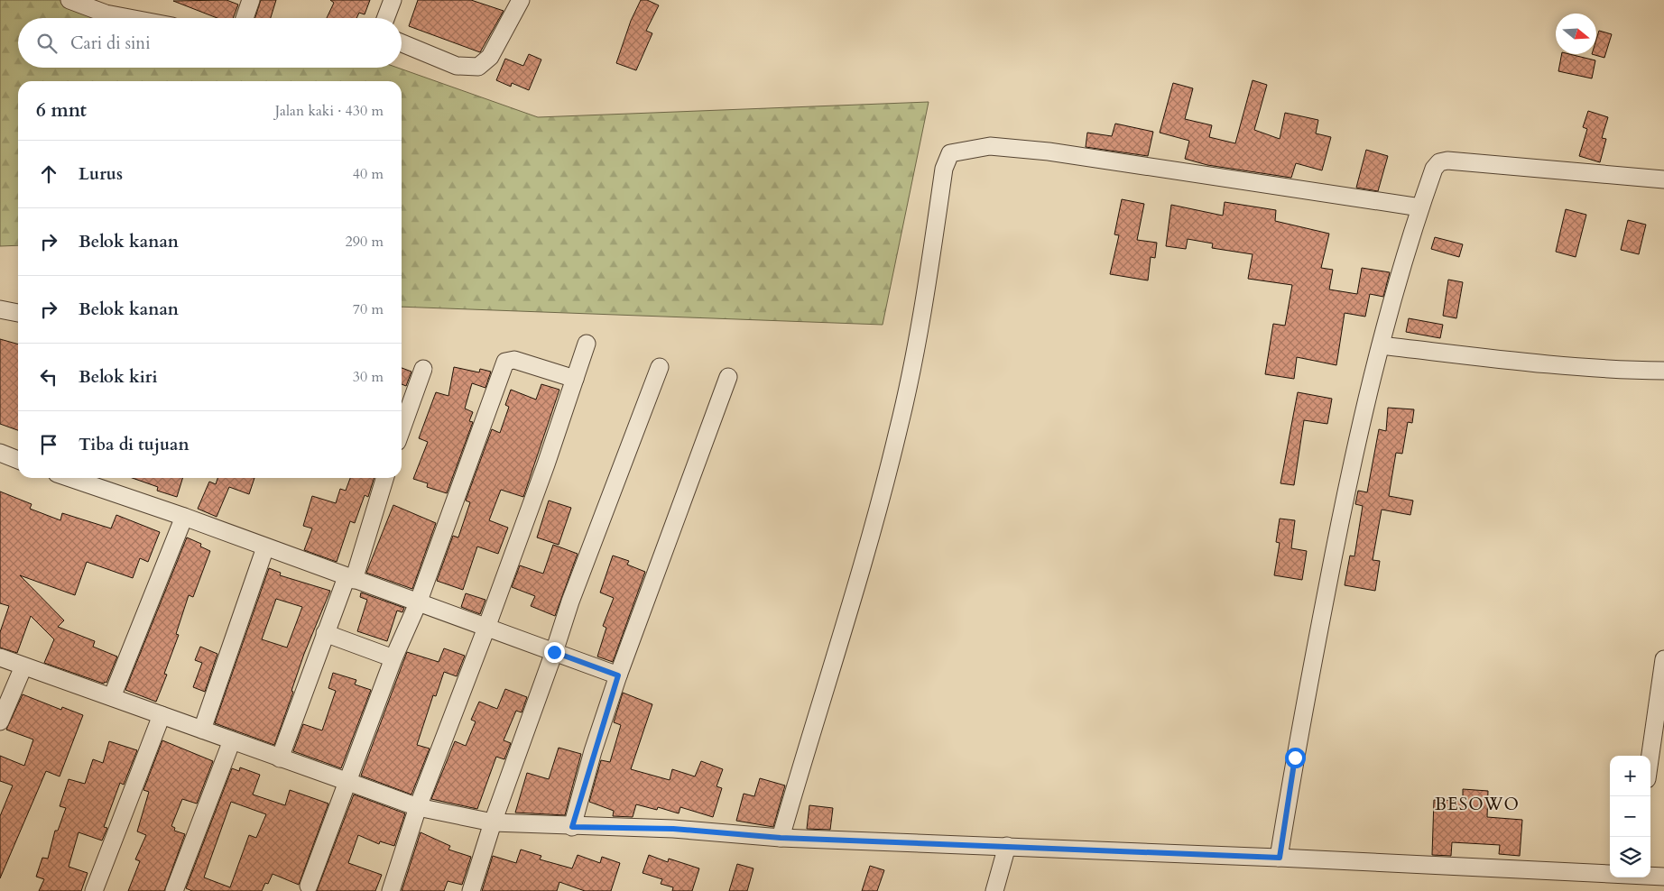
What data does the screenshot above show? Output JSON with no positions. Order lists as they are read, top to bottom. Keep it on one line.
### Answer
{"districts":["BESOWO"],"north":"right","page":{"search":"Cari di sini","heading":["6 mnt","Jalan kaki · 430 m"],"list":[["Lurus","40 m"],["Belok kanan","290 m"],["Belok kanan","70 m"],["Belok kiri","30 m"],"Tiba di tujuan"],"map_buttons":["+","−"]}}
